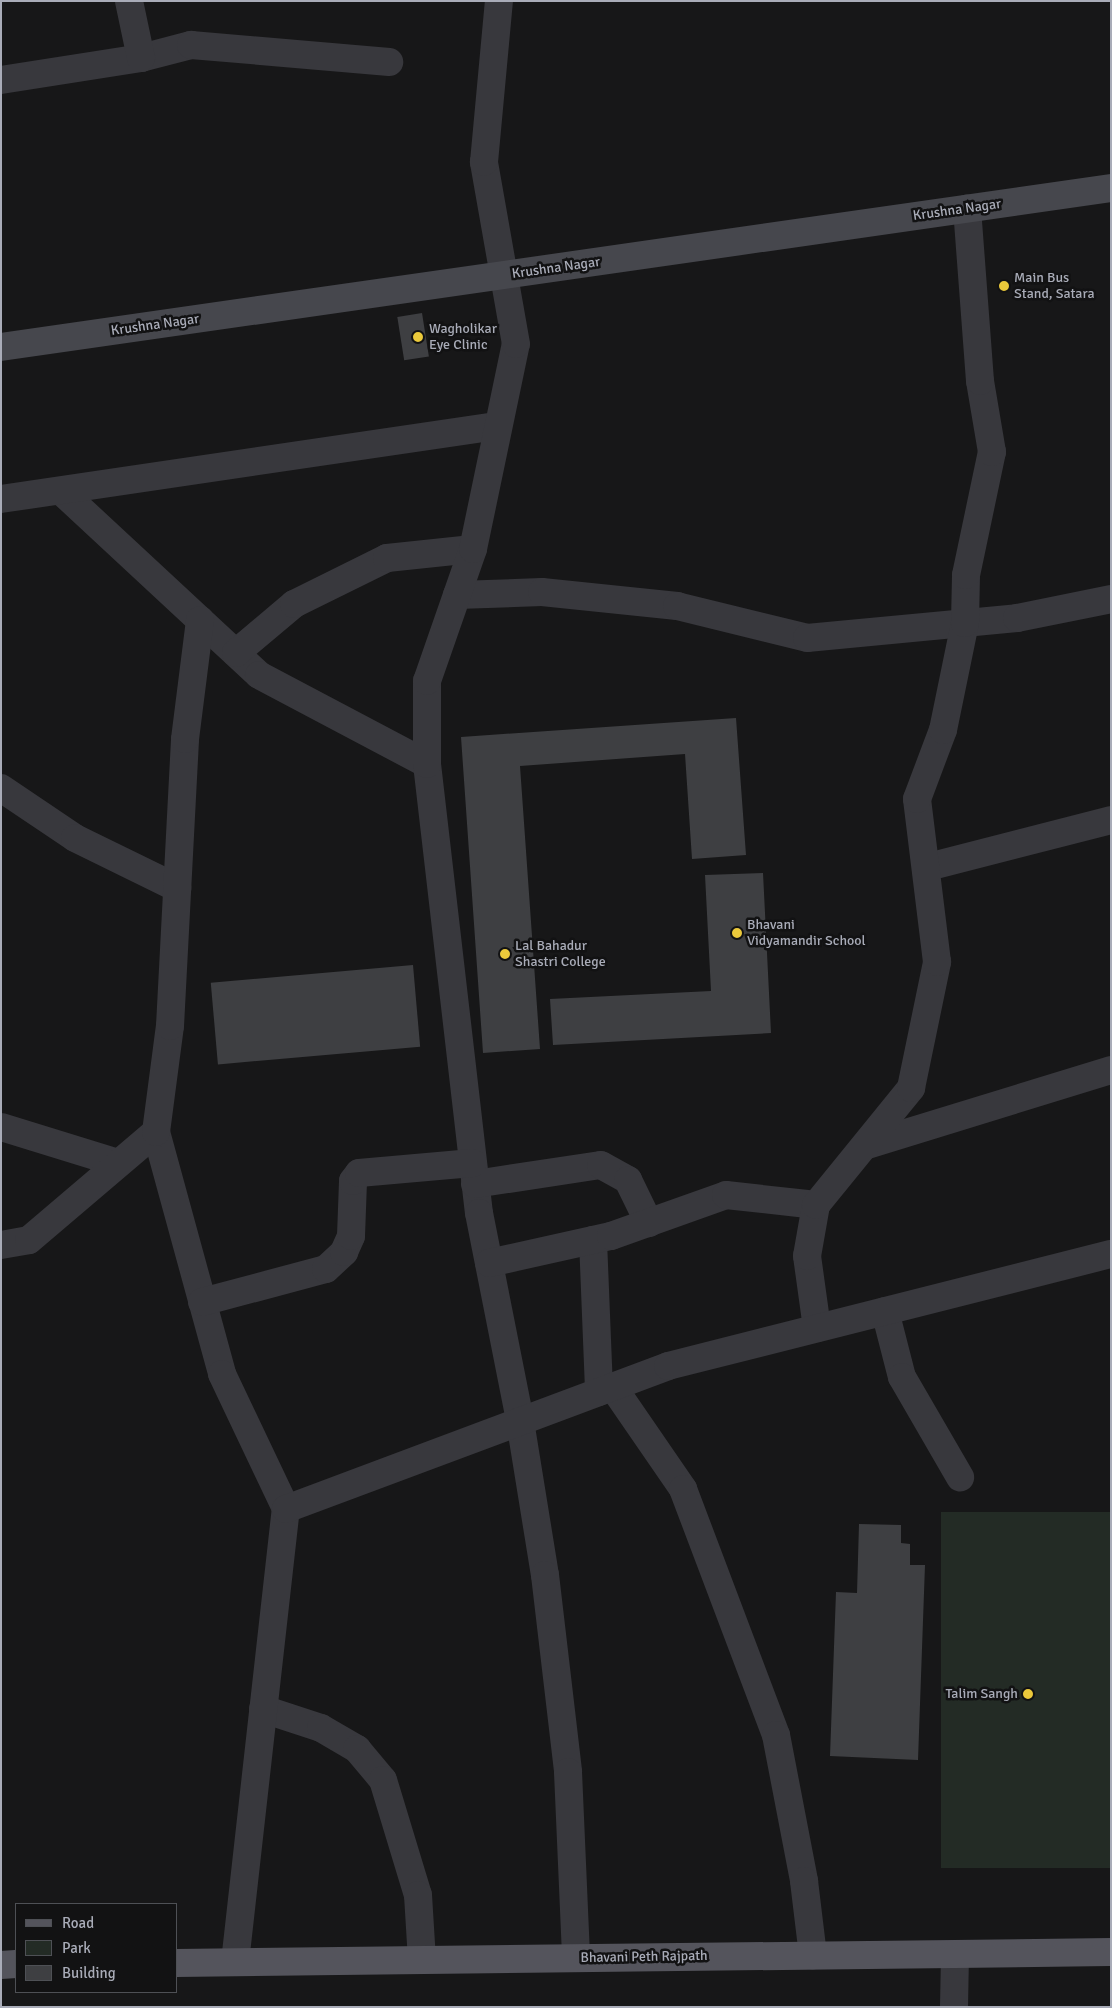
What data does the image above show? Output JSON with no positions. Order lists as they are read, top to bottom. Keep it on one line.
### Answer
{"streets":{"main road":["Krushna Nagar","Bhavani Peth Rajpath"]},"places":["Main Bus Stand, Satara","Wagholikar Eye Clinic","Bhavani Vidyamandir School","Lal Bahadur Shastri College","Talim Sangh"],"legend":["Road","Park","Building"]}
